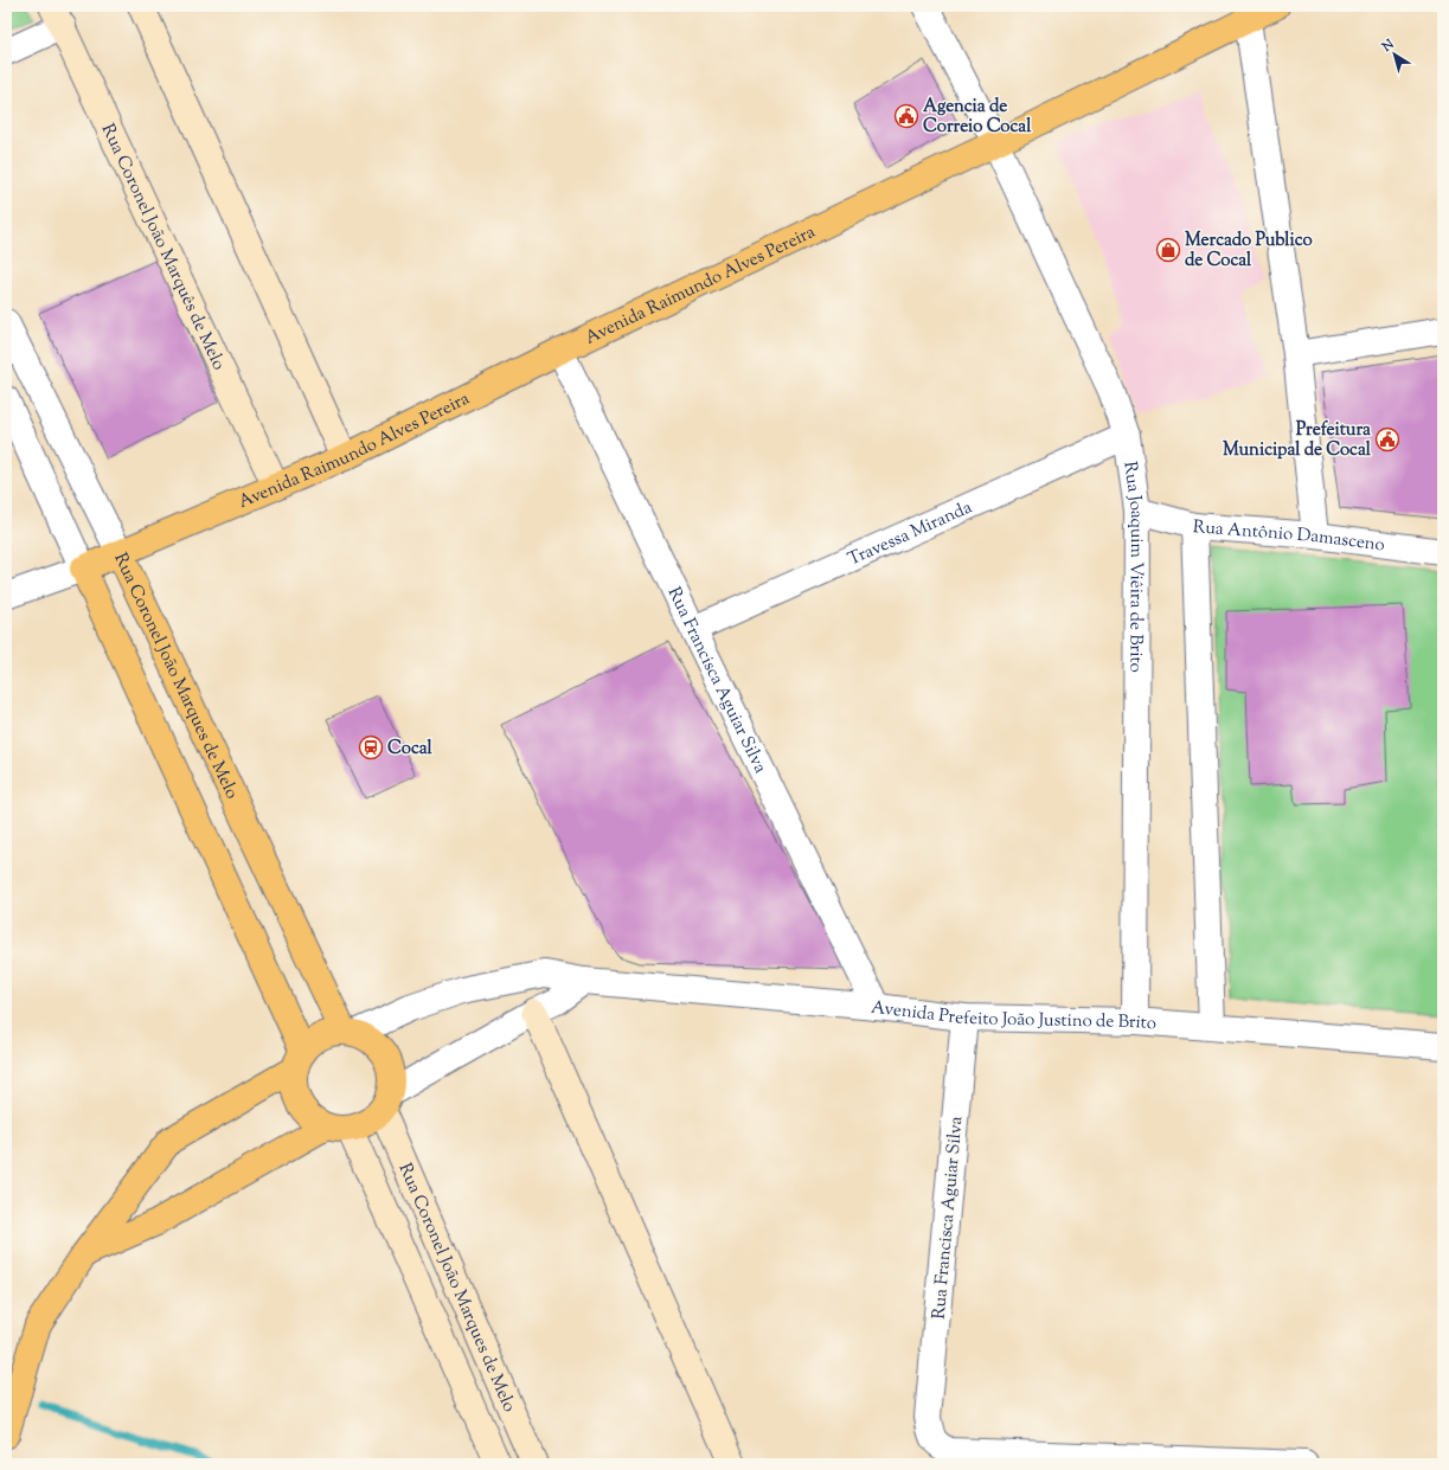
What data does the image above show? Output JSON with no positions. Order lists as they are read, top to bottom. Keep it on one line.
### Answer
{"streets":{"highway":["Avenida Raimundo Alves Pereira","Rua Coronel João Marques de Melo"],"main road":["Rua Coronel João Marquês de Melo"],"street":["Travessa Miranda","Rua Antônio Damasceno","Rua Joaquim Viêira de Brito","Rua Francisca Aguiar Silva","Avenida Prefeito João Justino de Brito"]},"crossings":[["Rua Coronel João Marquês de Melo","Avenida Raimundo Alves Pereira"],["Avenida Raimundo Alves Pereira","Rua Joaquim Viêira de Brito"],["Avenida Raimundo Alves Pereira","Rua Coronel João Marques de Melo"],["Avenida Raimundo Alves Pereira","Rua Francisca Aguiar Silva"],["Travessa Miranda","Rua Joaquim Viêira de Brito"],["Travessa Miranda","Rua Francisca Aguiar Silva"],["Rua Antônio Damasceno","Rua Joaquim Viêira de Brito"],["Rua Joaquim Viêira de Brito","Avenida Prefeito João Justino de Brito"],["Rua Coronel João Marques de Melo","Avenida Prefeito João Justino de Brito"],["Rua Francisca Aguiar Silva","Avenida Prefeito João Justino de Brito"]],"places":{"public building":["Agencia de Correio Cocal","Prefeitura Municipal de Cocal"],"shop":["Mercado Publico de Cocal"],"station":["Cocal"]},"north":"top left"}
